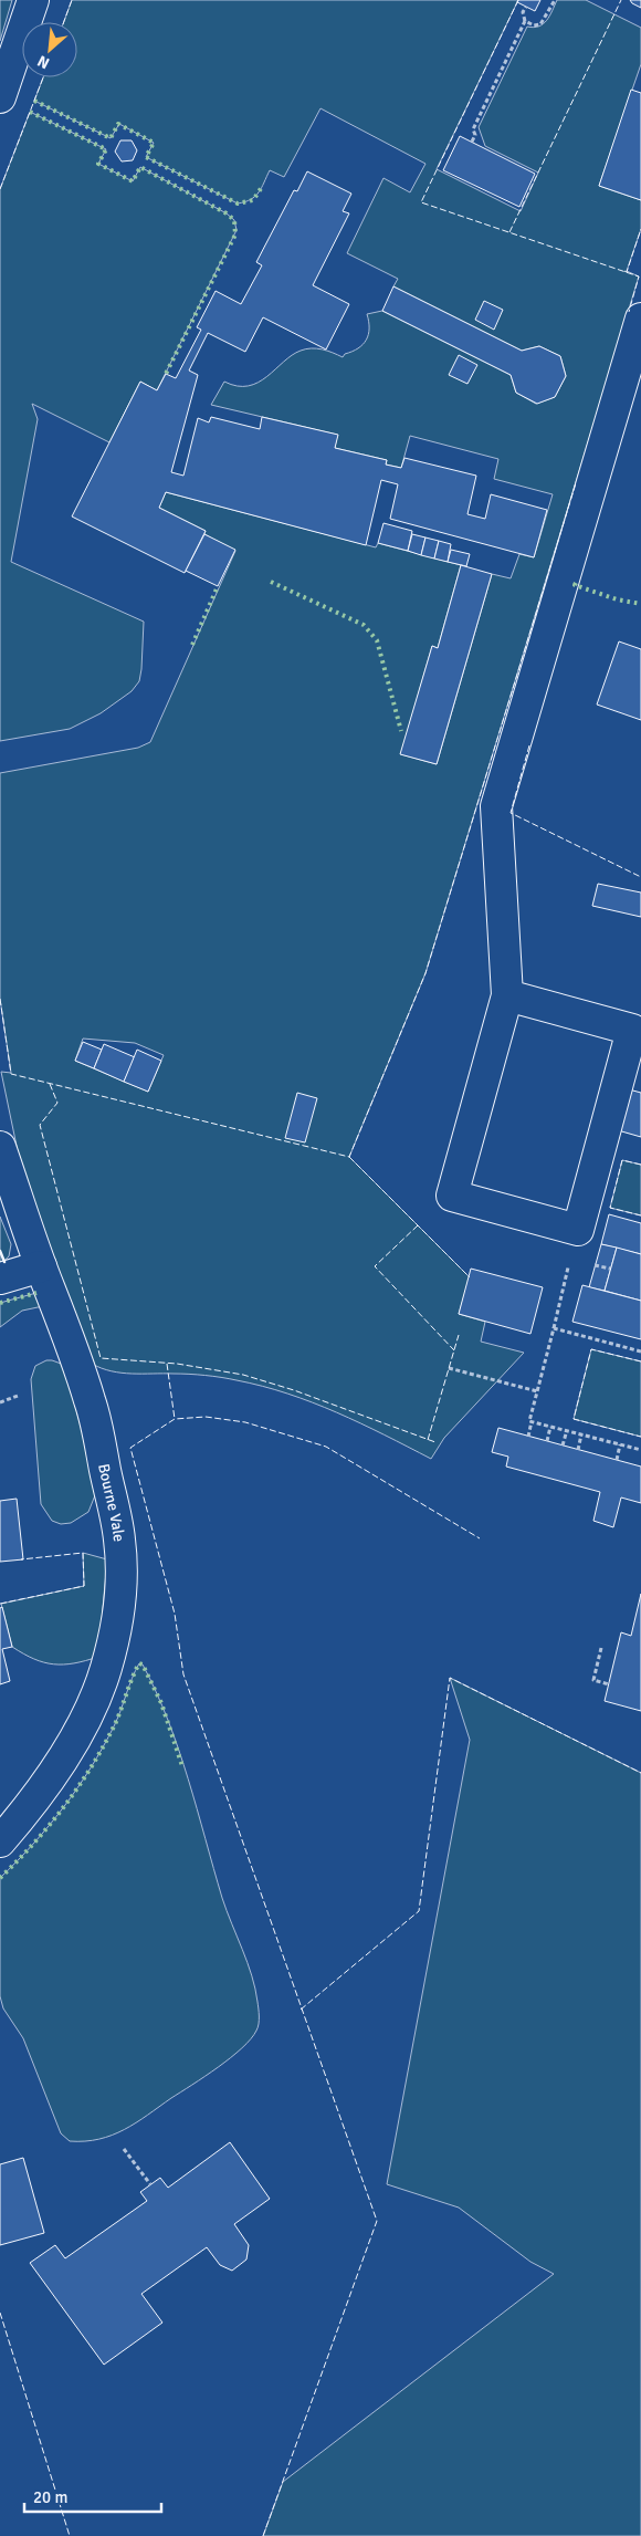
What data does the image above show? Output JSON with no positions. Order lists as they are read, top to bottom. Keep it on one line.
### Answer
{"streets":{"street":["Bourne Vale"]},"scale_bar":"20 m","north":"bottom left"}
